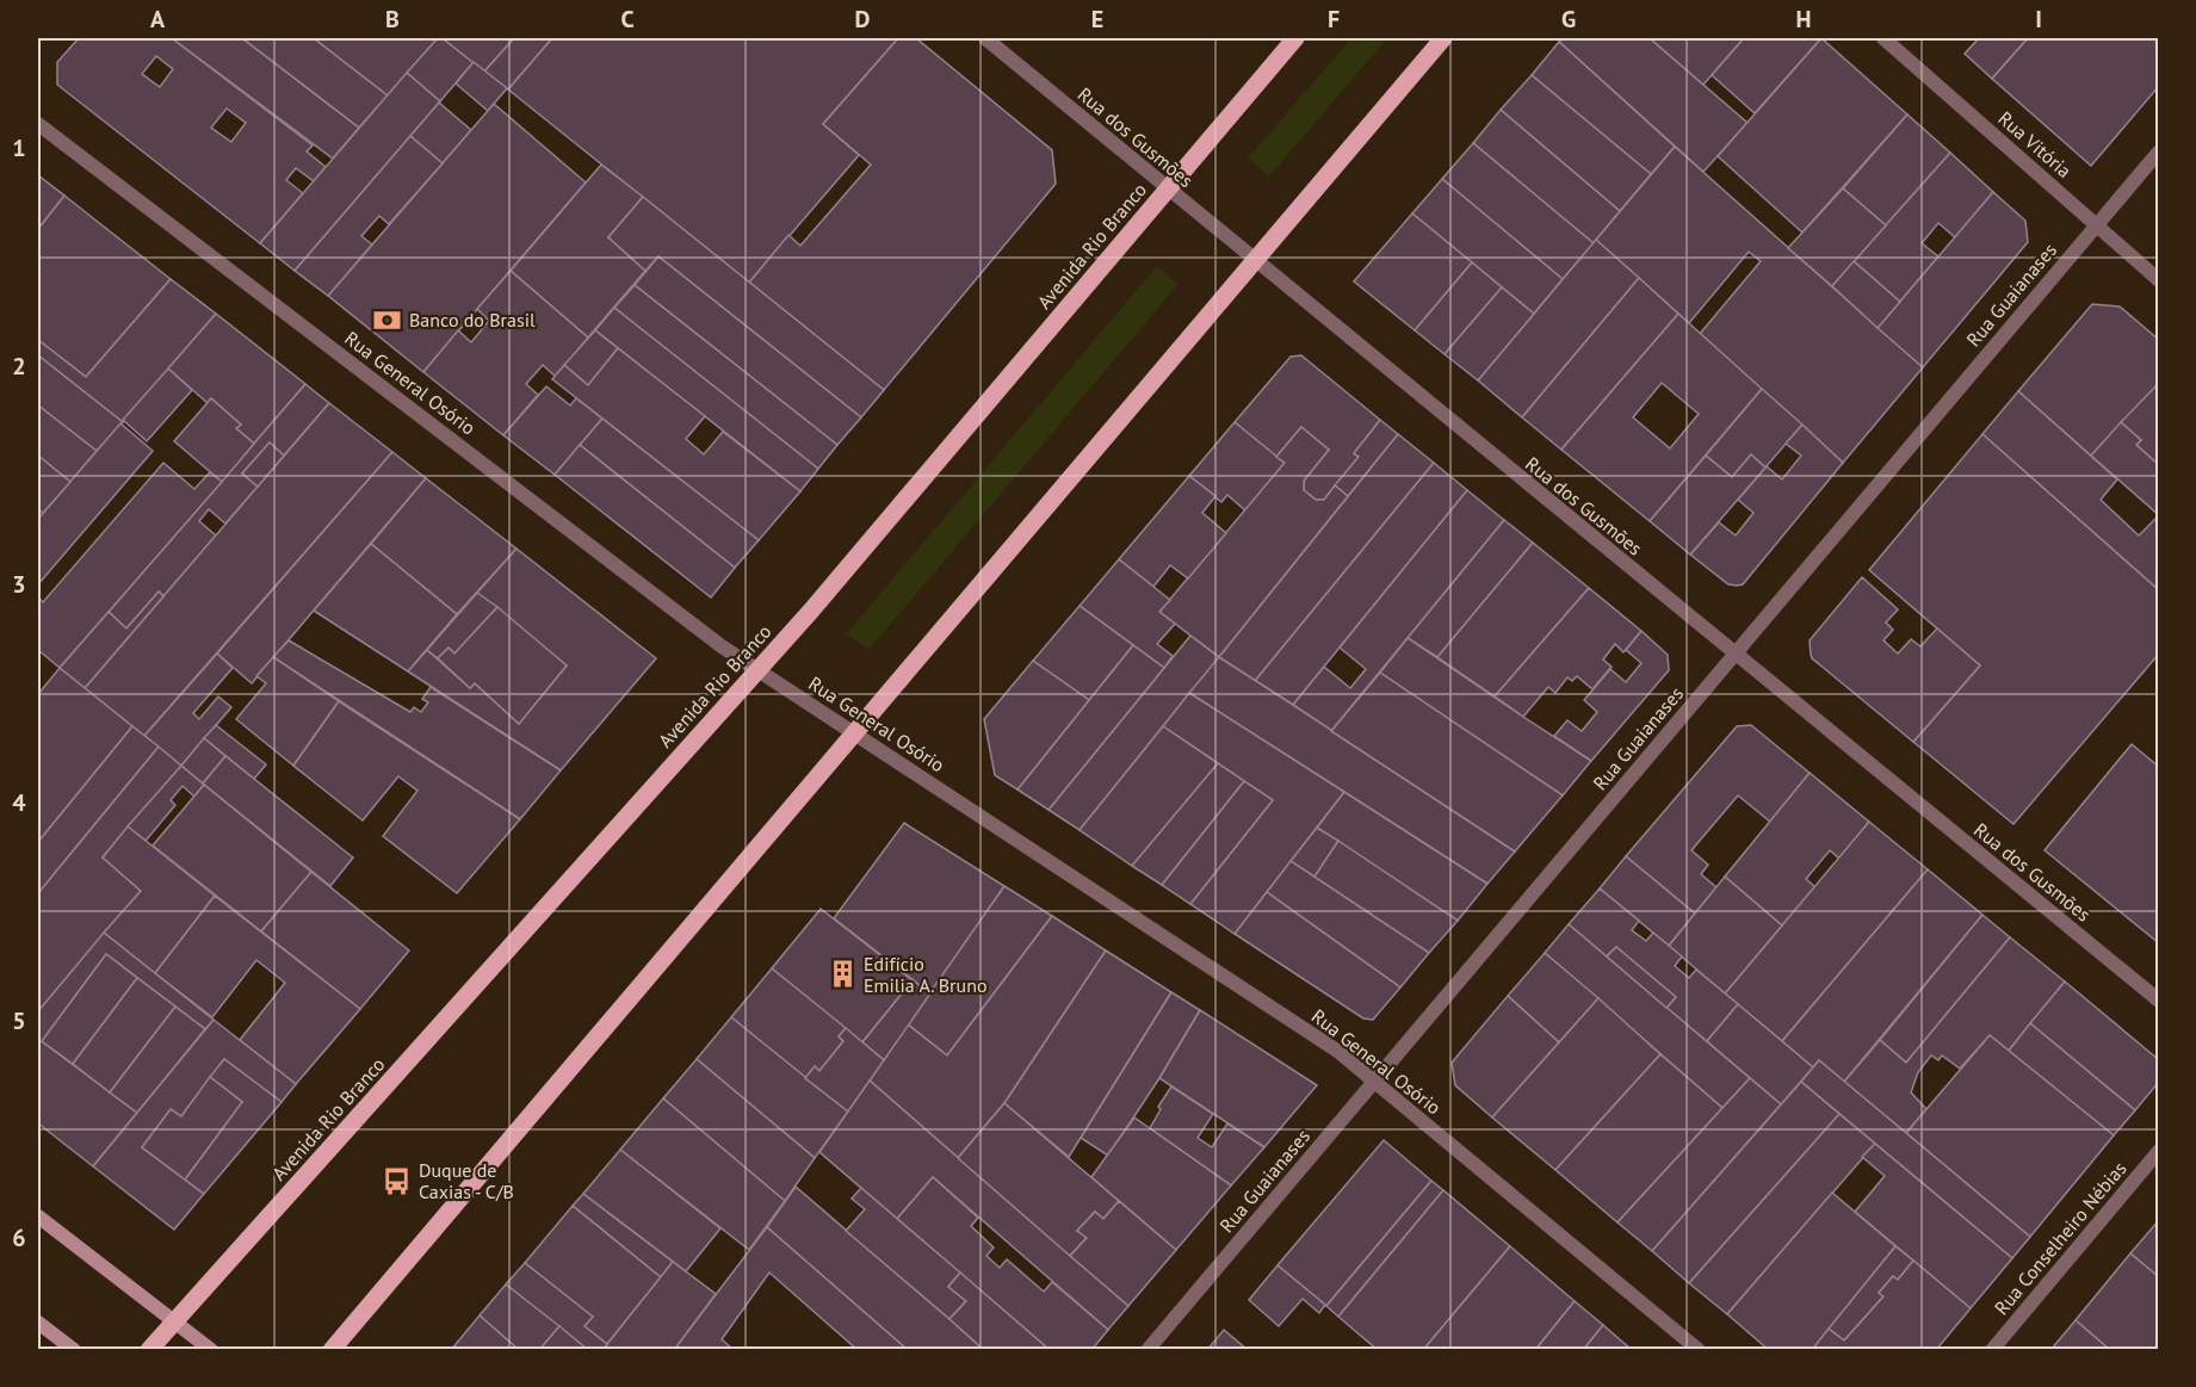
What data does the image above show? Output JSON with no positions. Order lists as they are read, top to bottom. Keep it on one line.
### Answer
{"streets":{"main road":["Avenida Rio Branco"],"street":["Rua dos Gusmões","Rua Vitória","Rua Guaianases","Rua General Osório","Rua Conselheiro Nébias"]},"crossings":[["Rua dos Gusmões","Avenida Rio Branco"],["Rua dos Gusmões","Rua Guaianases"],["Rua Vitória","Rua Guaianases"],["Avenida Rio Branco","Rua General Osório"],["Rua Guaianases","Rua General Osório"]],"places":{"bank":["Banco do Brasil"],"building":["Edifício Emilia A. Bruno"],"bus stop":["Duque de Caxias - C/B"]},"grid":{"columns":["A","B","C","D","E","F","G","H","I"],"rows":["1","2","3","4","5","6"]}}
